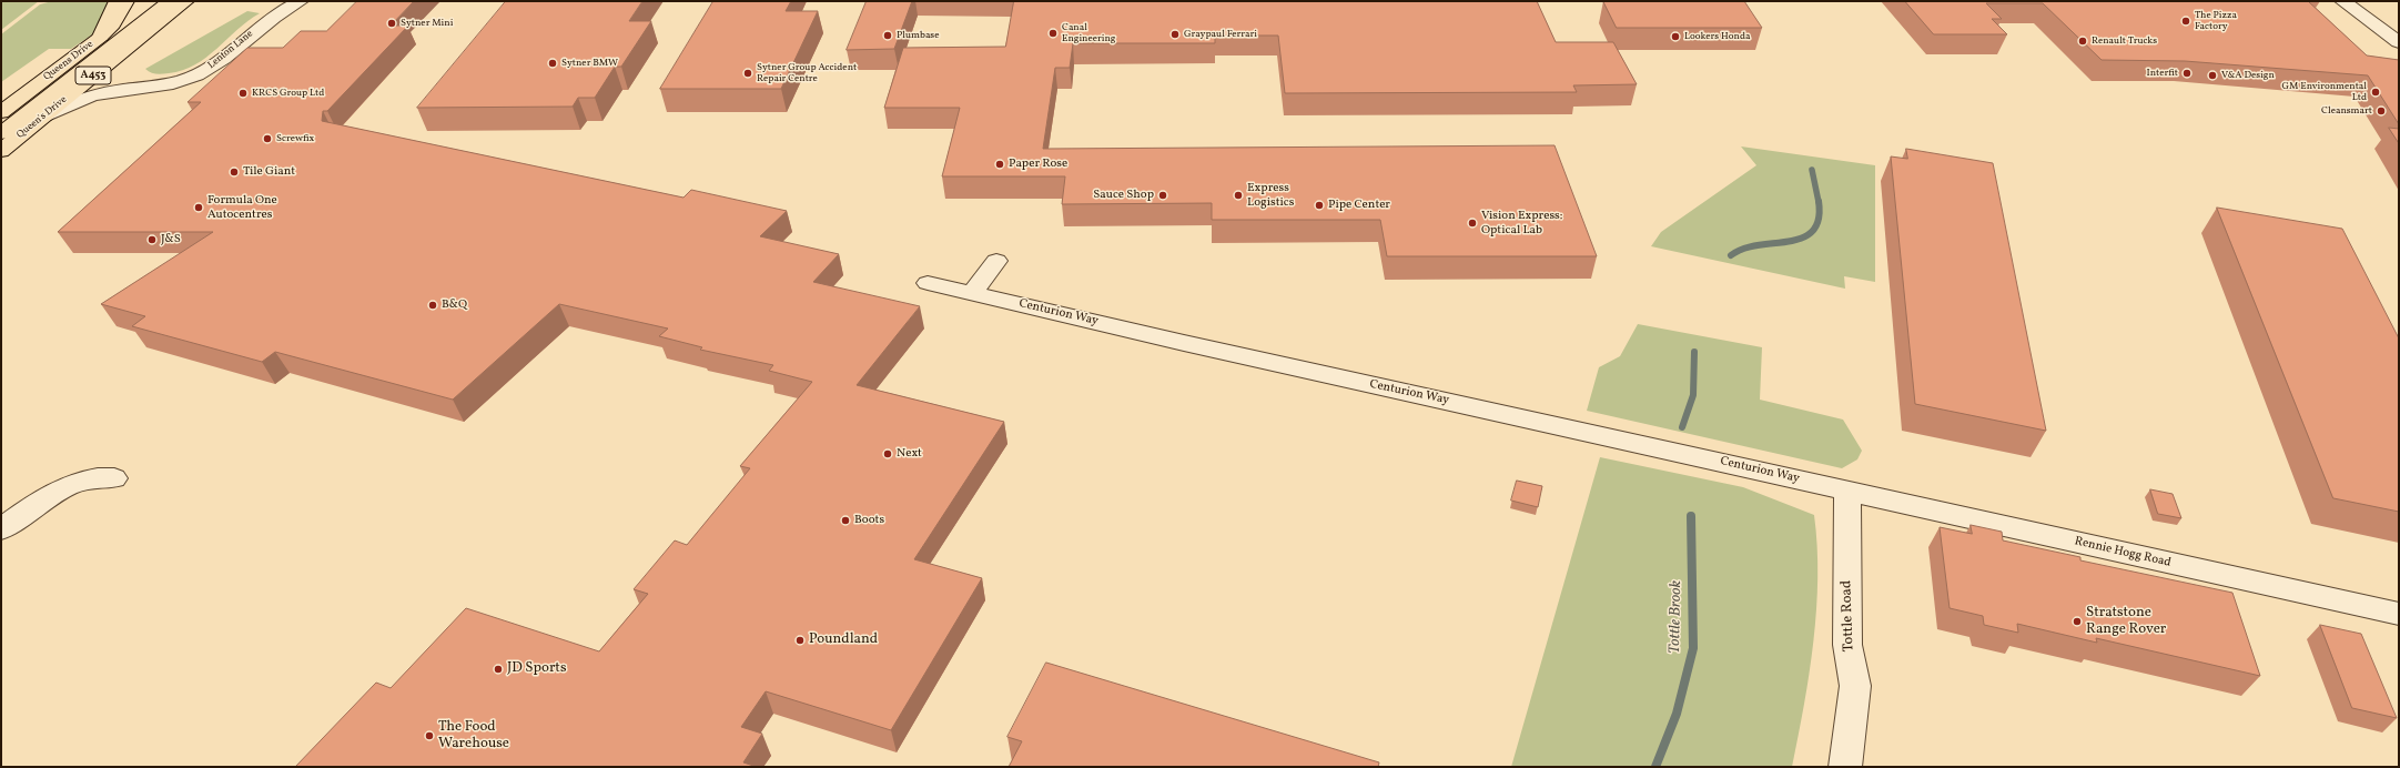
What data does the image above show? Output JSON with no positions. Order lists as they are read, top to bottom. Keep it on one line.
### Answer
{"streets":{"main road":["Queens Drive","A453","Queen's Drive"],"street":["Lenton Lane","Centurion Way","Rennie Hogg Road","Tottle Road"]},"crossings":[["Lenton Lane","Queen's Drive"],["Centurion Way","Rennie Hogg Road"],["Centurion Way","Tottle Road"],["Rennie Hogg Road","Tottle Road"]],"water":["Tottle Brook"],"places":["The Pizza Factory","Sytner Mini","Canal Engineering","Graypaul Ferrari","Plumbase","Lookers Honda","Renault Trucks","Sytner BMW","Sytner Group Accident Repair Centre","Interfit","V&A Design","GM Environmental Ltd","KRCS Group Ltd","Cleansmart","Screwfix","Paper Rose","Tile Giant","Sauce Shop","Express Logistics","Pipe Center","Formula One Autocentres","Vision Express: Optical Lab","J&S","B&Q","Next","Boots","Stratstone Range Rover","Poundland","JD Sports","The Food Warehouse"]}
